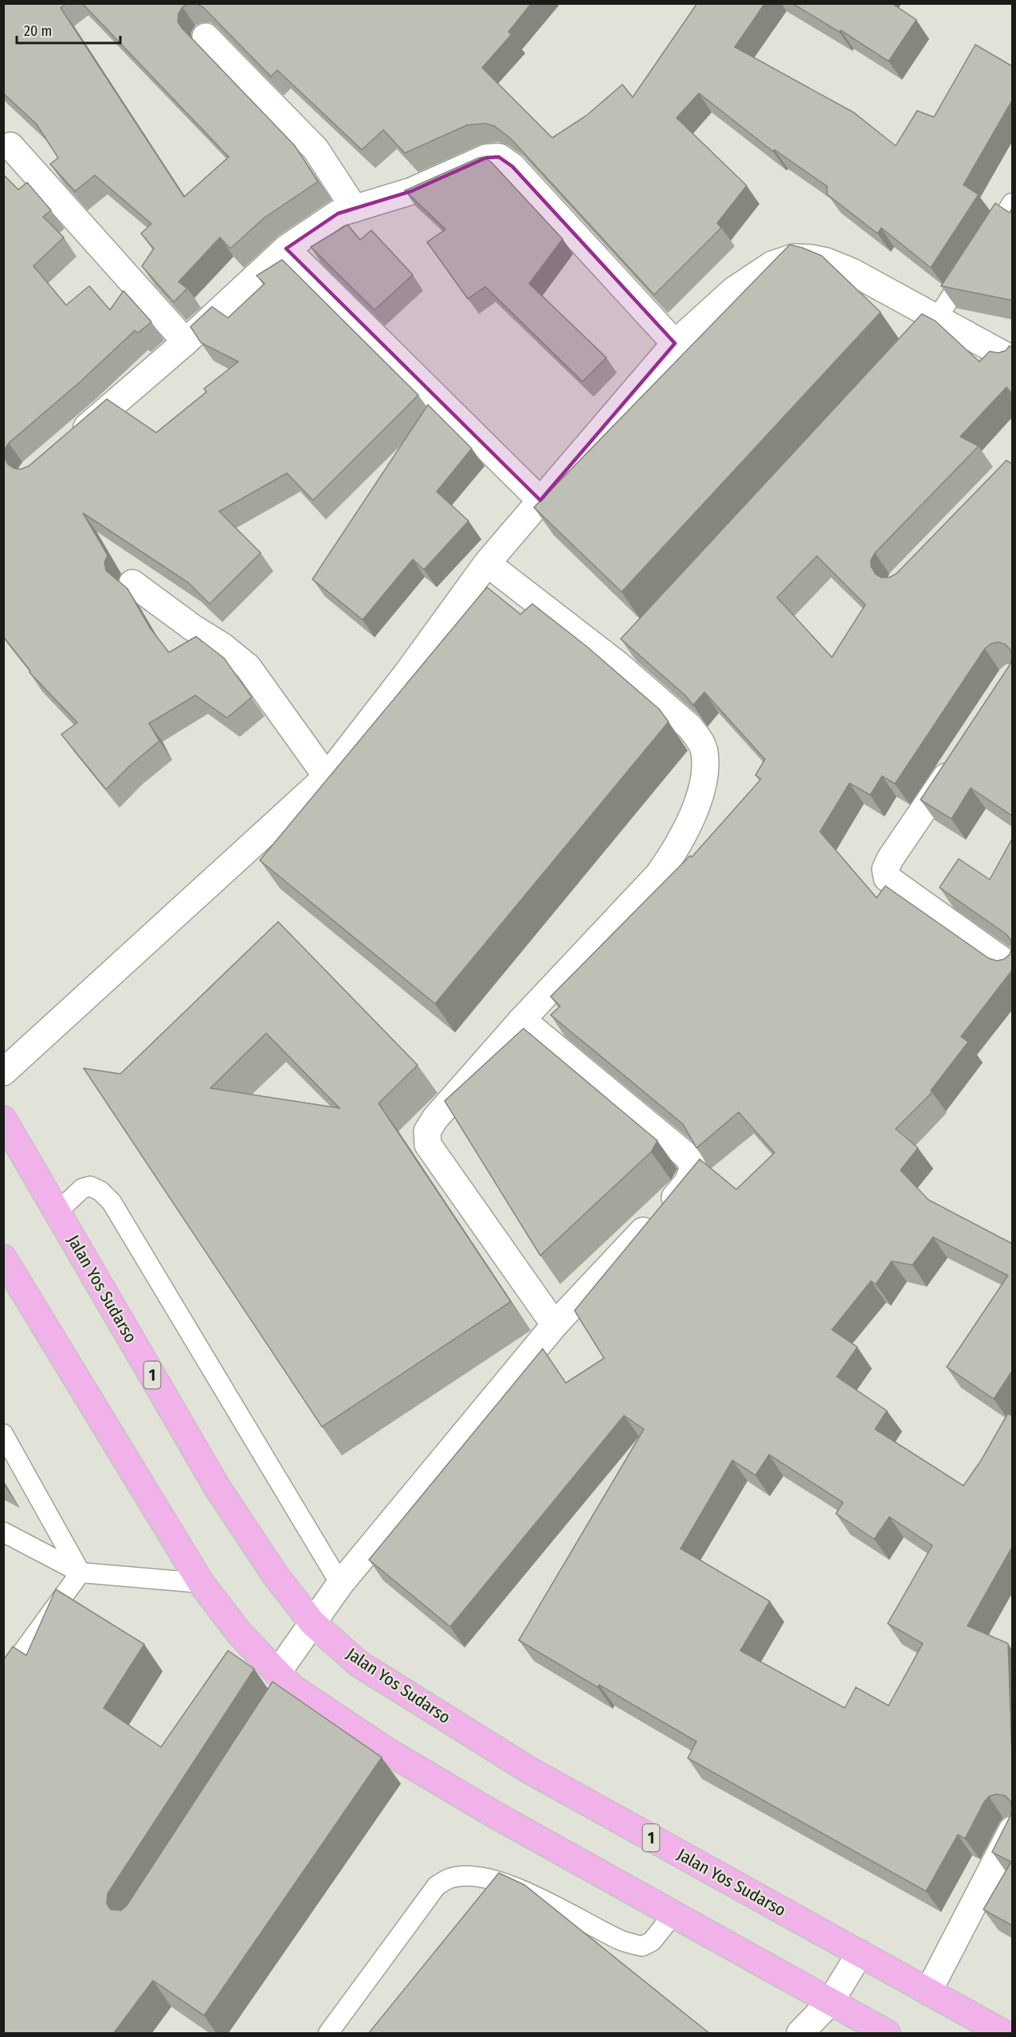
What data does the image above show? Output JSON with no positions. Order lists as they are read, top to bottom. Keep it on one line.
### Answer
{"streets":{"highway":["Jalan Yos Sudarso","1"]},"scale_bar":"20 m"}
